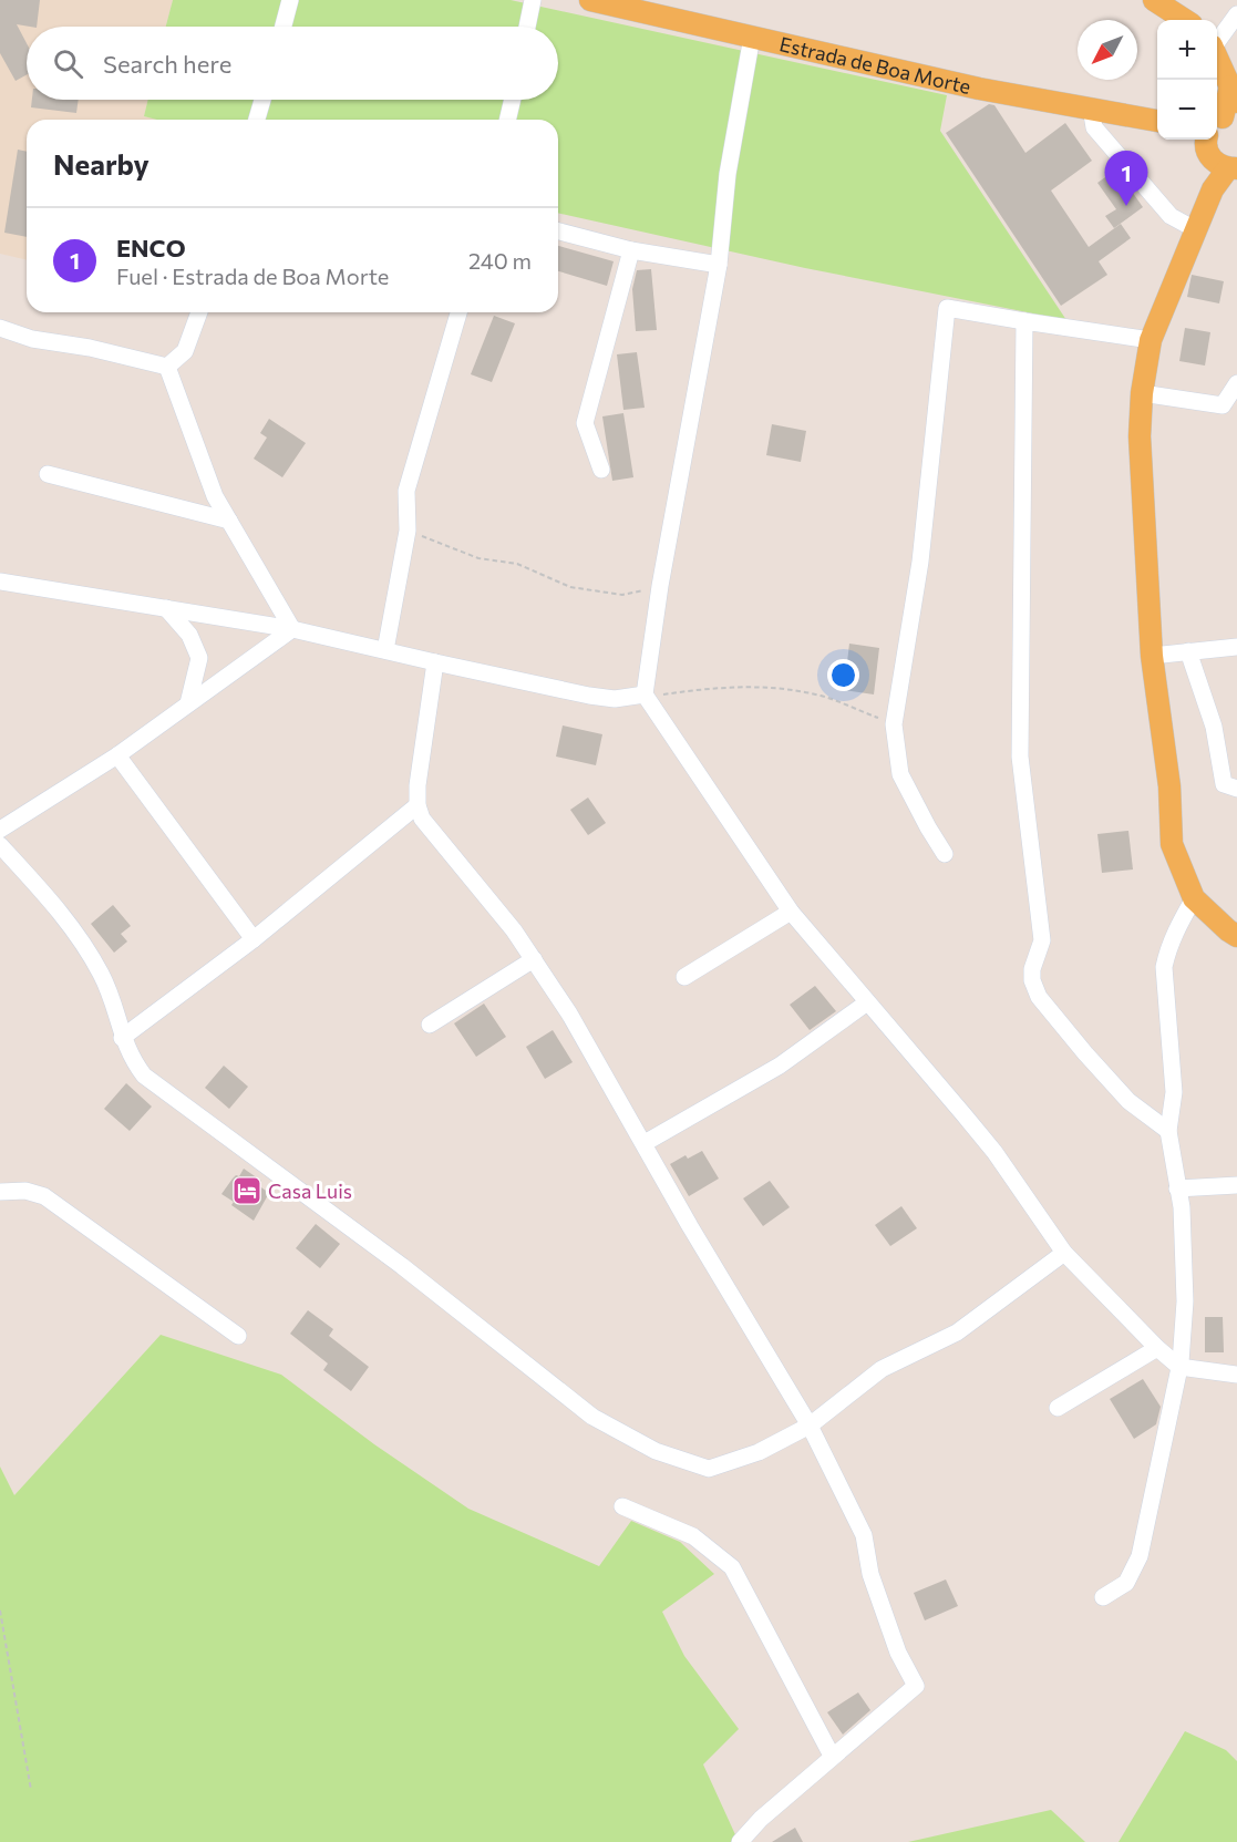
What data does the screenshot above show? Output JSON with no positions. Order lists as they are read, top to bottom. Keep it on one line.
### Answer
{"streets":{"main road":["Estrada de Boa Morte"]},"places":{"hotel":["Casa Luis"]},"north":"bottom left","page":{"map_buttons":["+","−"],"search":"Search here","heading":"Nearby","pins":"1","list":[{"mark":"1","name":"ENCO","note":"Fuel · Estrada de Boa Morte","value":"240 m"}]}}
